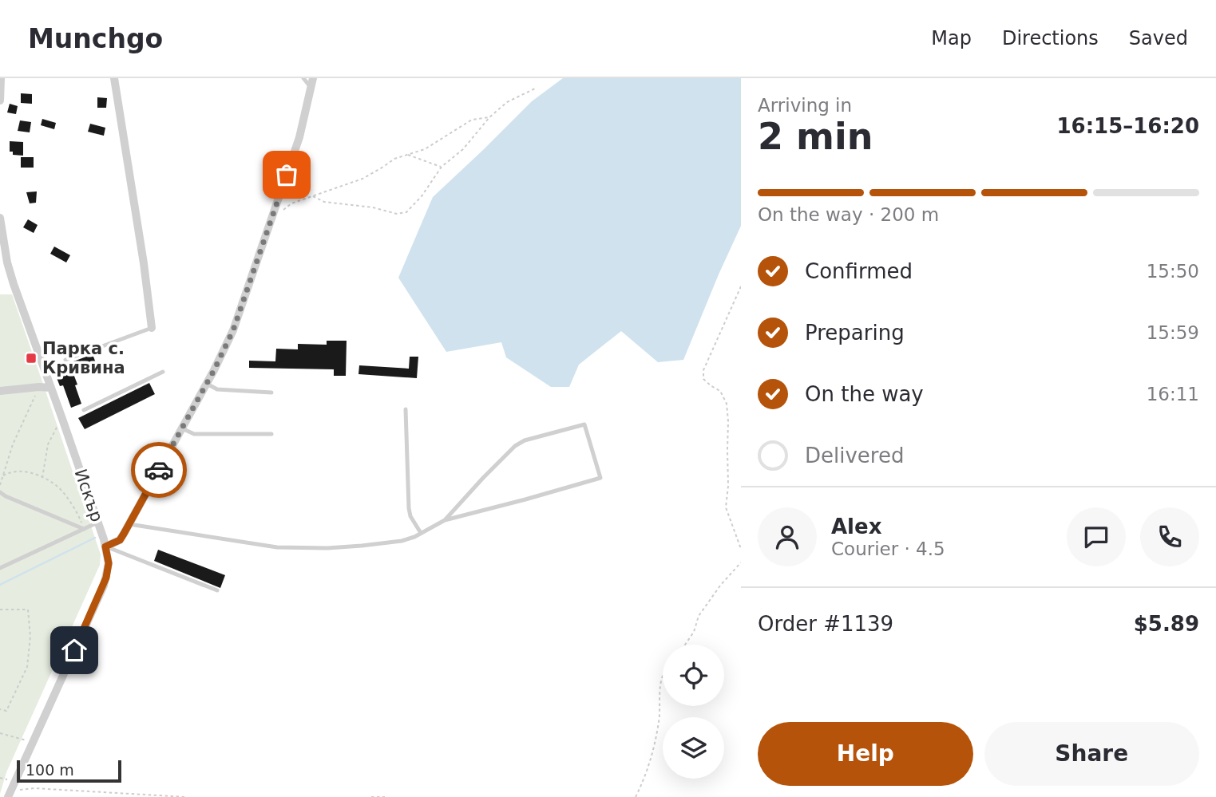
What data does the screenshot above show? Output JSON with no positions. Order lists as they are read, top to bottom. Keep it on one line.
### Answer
{"streets":{"street":["Искър"]},"places":{"transit":["Парка с. Кривина"]},"scale_bar":"100 m","page":{"header":"Munchgo","nav":["Map","Directions","Saved"],"heading":["2 min","Arriving in","16:15–16:20"],"panel":["Alex","Courier · 4.5","Order #1139","$5.89"],"bar":"On the way · 200 m","list":[["Confirmed","15:50"],["Preparing","15:59"],["On the way","16:11"],"Delivered"],"buttons":["Help","Share"],"scale":"100 m"}}
